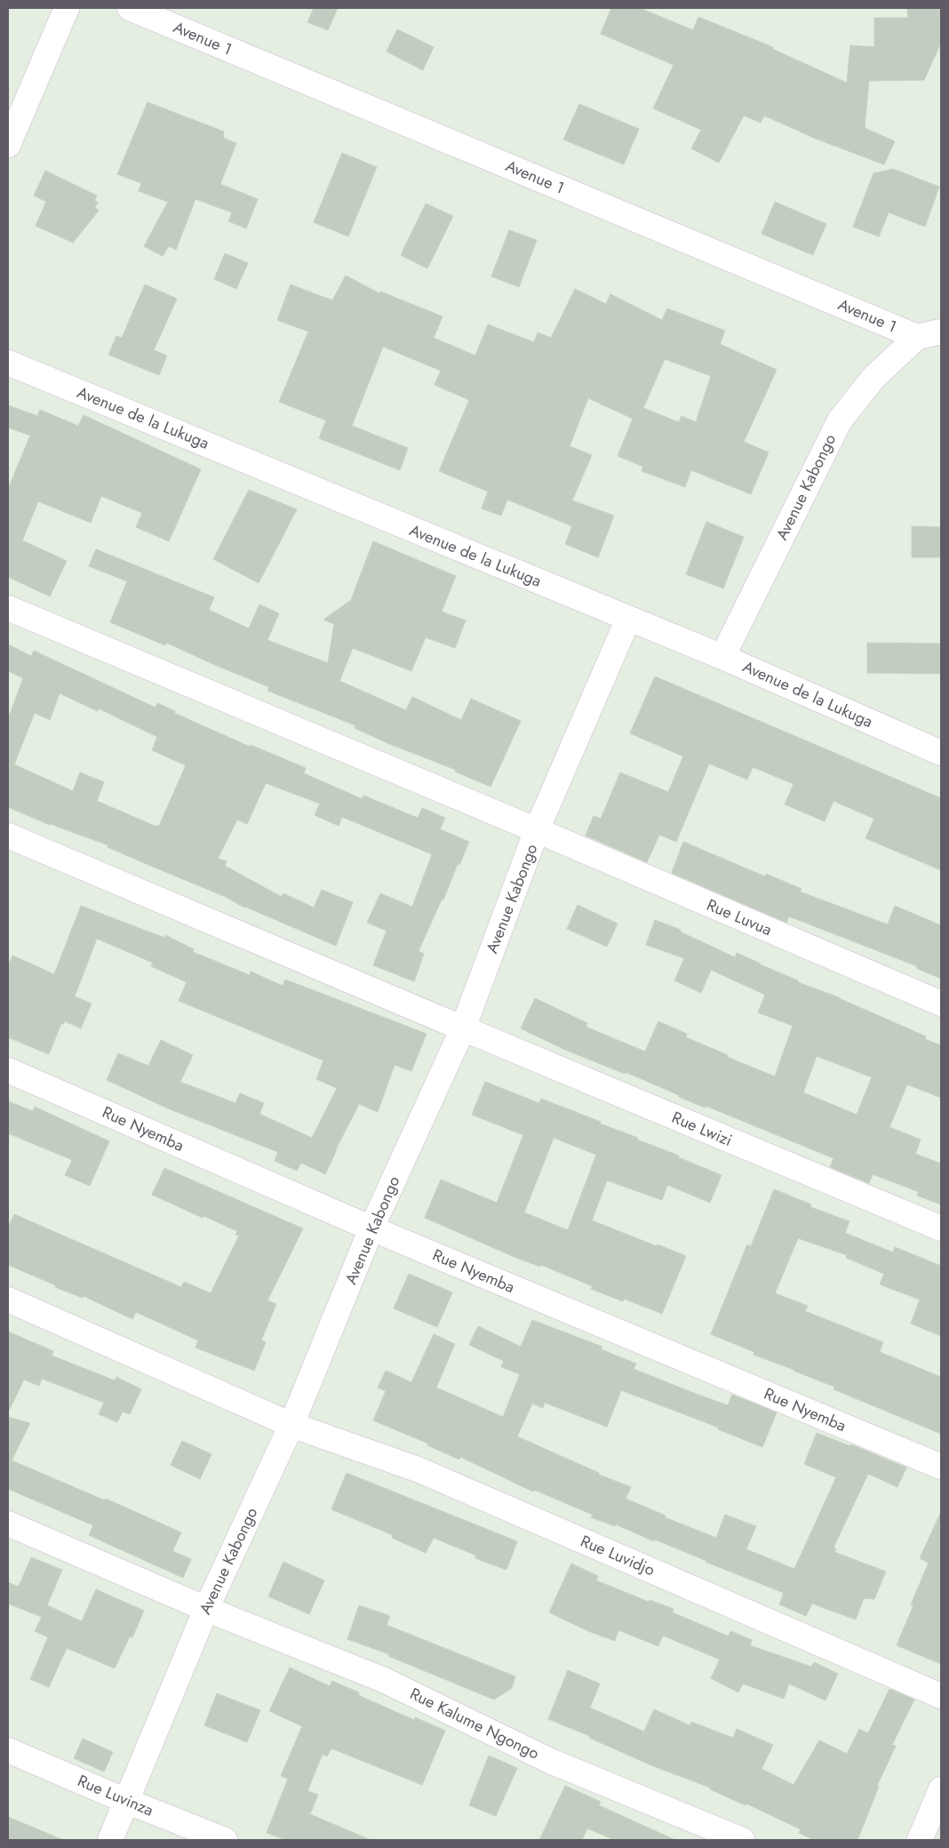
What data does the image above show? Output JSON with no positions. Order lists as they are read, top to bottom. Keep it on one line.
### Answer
{"streets":{"street":["Avenue 1","Avenue de la Lukuga","Avenue Kabongo","Rue Luvua","Rue Nyemba","Rue Lwizi","Rue Luvidjo","Rue Kalume Ngongo","Rue Luvinza"]},"crossings":[["Avenue 1","Avenue Kabongo"],["Avenue de la Lukuga","Avenue Kabongo"],["Avenue Kabongo","Rue Luvua"],["Avenue Kabongo","Rue Nyemba"],["Avenue Kabongo","Rue Lwizi"],["Avenue Kabongo","Rue Luvidjo"],["Avenue Kabongo","Rue Kalume Ngongo"],["Avenue Kabongo","Rue Luvinza"]]}
